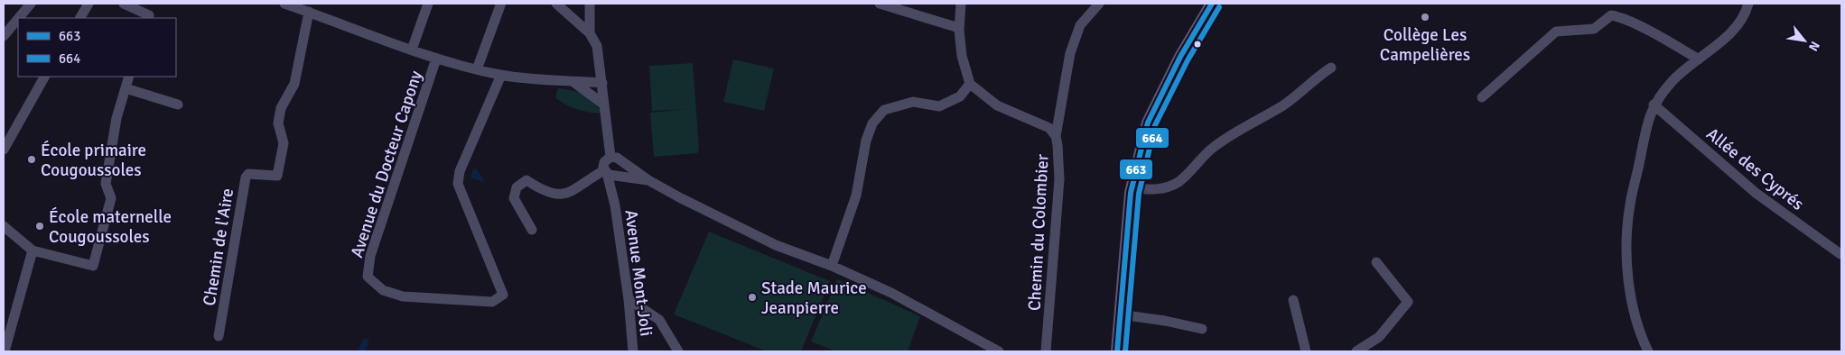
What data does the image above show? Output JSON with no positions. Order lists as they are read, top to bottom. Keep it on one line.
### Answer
{"streets":{"street":["Avenue du Docteur Capony","Allée des Cyprés","Chemin du Colombier","Chemin de l'Aire","Avenue Mont-Joli"]},"places":["Collège Les Campelières","École primaire Cougoussoles","École maternelle Cougoussoles","Stade Maurice Jeanpierre"],"lines":["transit line 663","transit line 664"],"legend":["663","664"],"north":"bottom right"}
